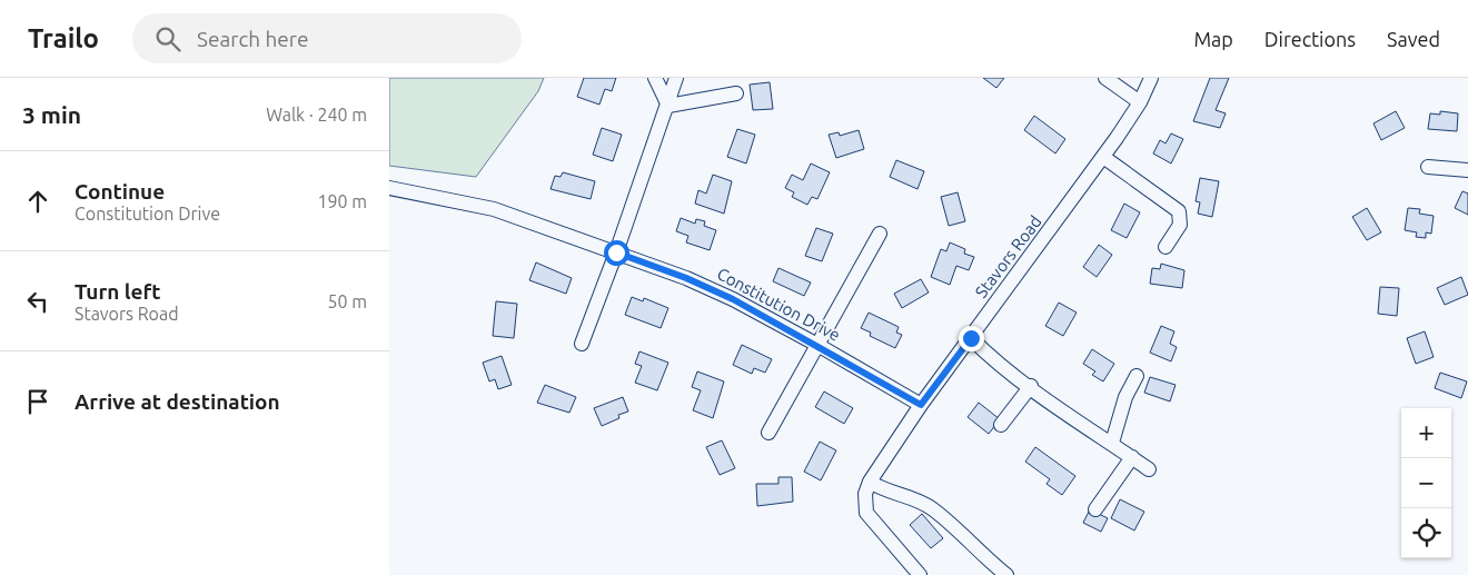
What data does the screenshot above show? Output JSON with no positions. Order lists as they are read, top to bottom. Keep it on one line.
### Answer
{"streets":{"street":["Stavors Road","Constitution Drive"]},"crossings":[["Stavors Road","Constitution Drive"]],"page":{"header":"Trailo","search":"Search here","nav":["Map","Directions","Saved"],"heading":["3 min","Walk · 240 m"],"list":[["Continue","Constitution Drive","190 m"],["Turn left","Stavors Road","50 m"],"Arrive at destination"],"map_buttons":["+","−"]}}
